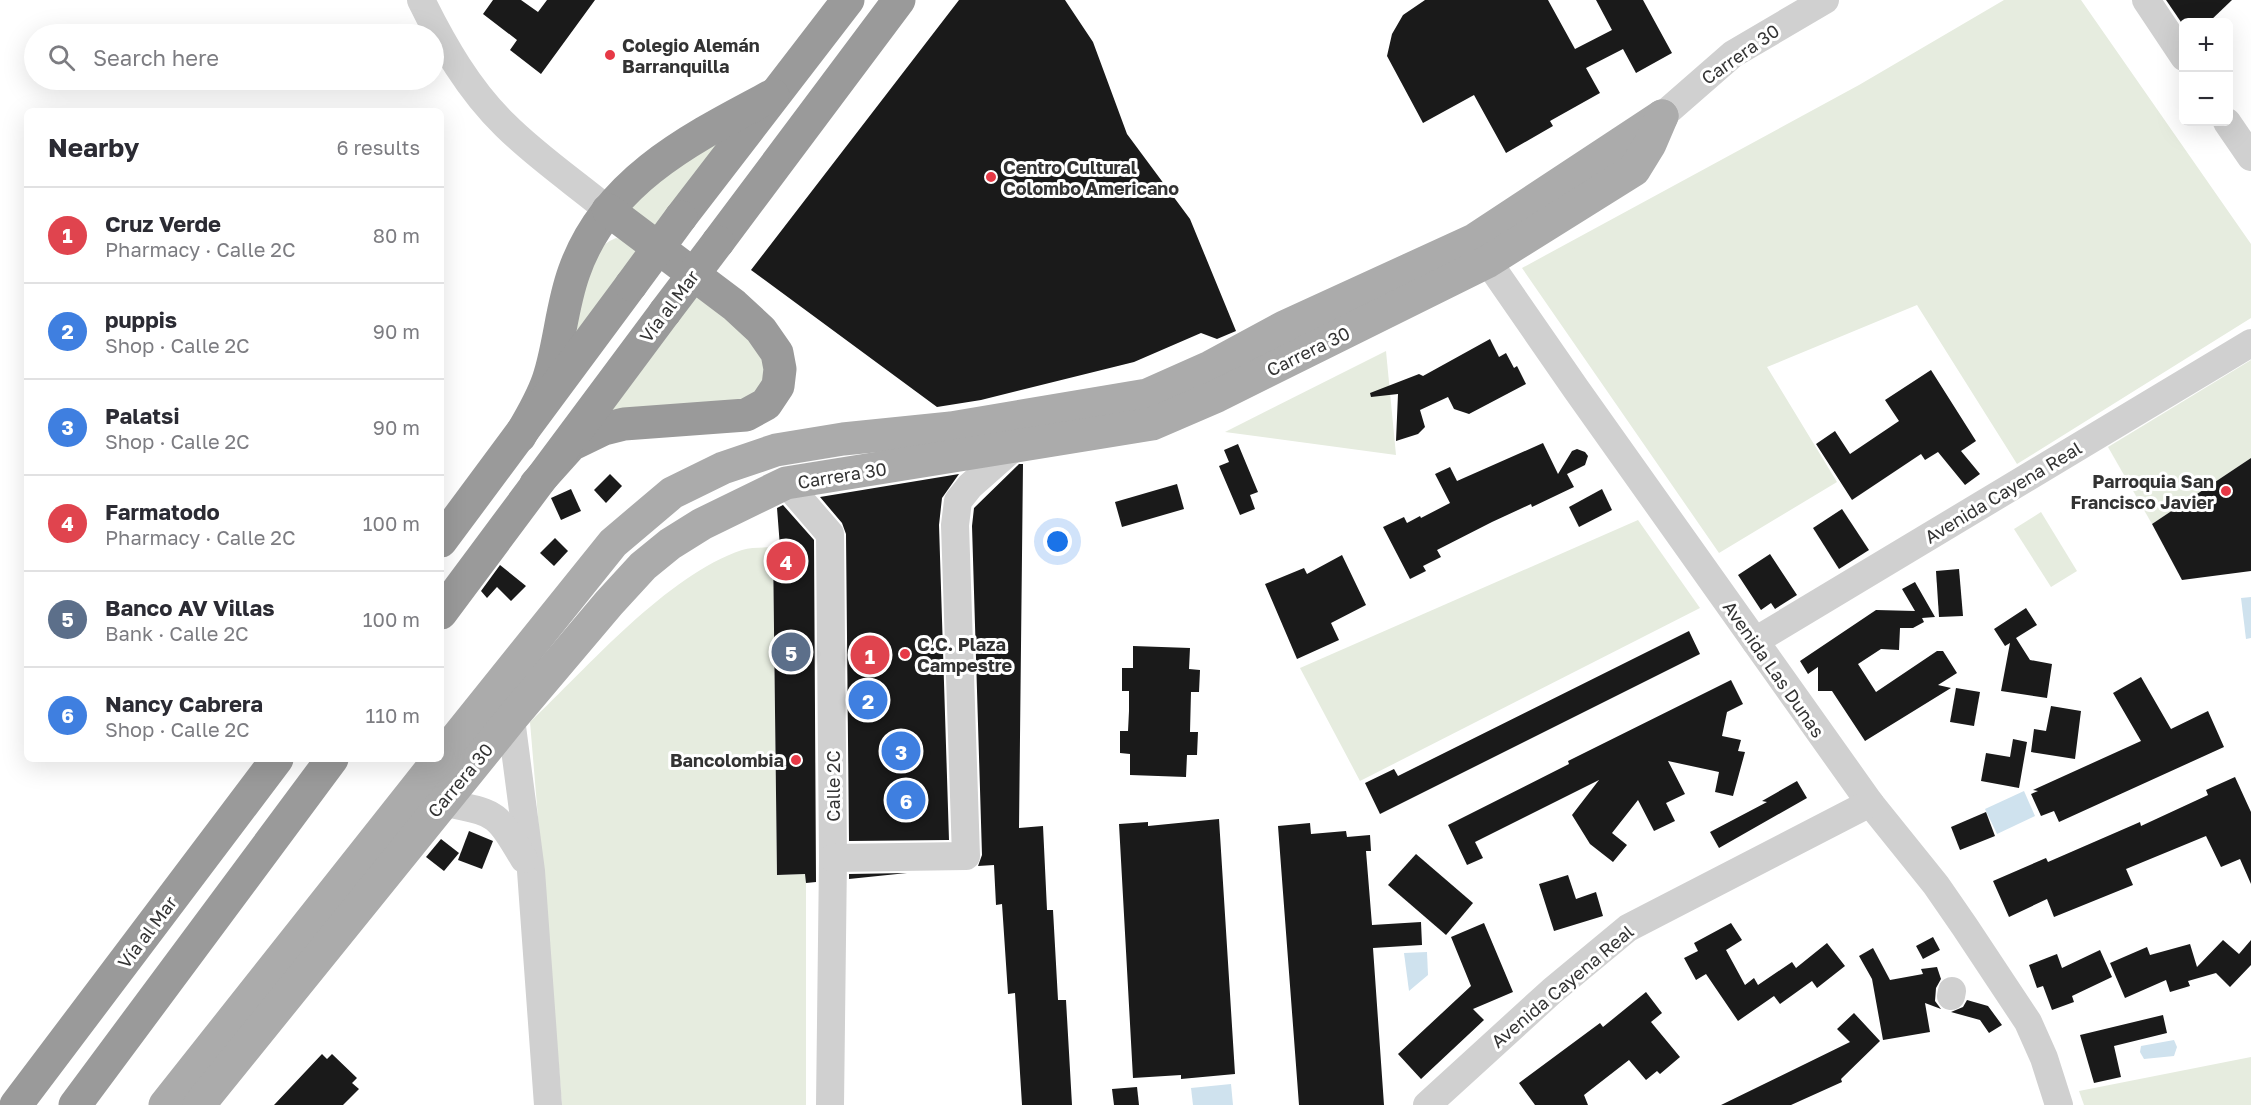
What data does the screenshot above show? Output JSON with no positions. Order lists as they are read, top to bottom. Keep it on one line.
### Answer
{"streets":{"highway":["Vía al Mar"],"main road":["Carrera 30"],"street":["Avenida Cayena Real","Avenida Las Dunas","Calle 2C"]},"crossings":[["Carrera 30","Avenida Las Dunas"],["Carrera 30","Calle 2C"],["Avenida Cayena Real","Avenida Las Dunas"]],"places":["Colegio Alemán Barranquilla","Centro Cultural Colombo Americano","Parroquia San Francisco Javier","C.C. Plaza Campestre","Bancolombia"],"page":{"map_buttons":["+","−"],"search":"Search here","heading":["Nearby","6 results"],"list":[{"mark":"1","name":"Cruz Verde","note":"Pharmacy · Calle 2C","value":"80 m"},{"mark":"2","name":"puppis","note":"Shop · Calle 2C","value":"90 m"},{"mark":"3","name":"Palatsi","note":"Shop · Calle 2C","value":"90 m"},{"mark":"4","name":"Farmatodo","note":"Pharmacy · Calle 2C","value":"100 m"},{"mark":"5","name":"Banco AV Villas","note":"Bank · Calle 2C","value":"100 m"},{"mark":"6","name":"Nancy Cabrera","note":"Shop · Calle 2C","value":"110 m"}],"pins":["4","5","1","2","3","6"]}}
